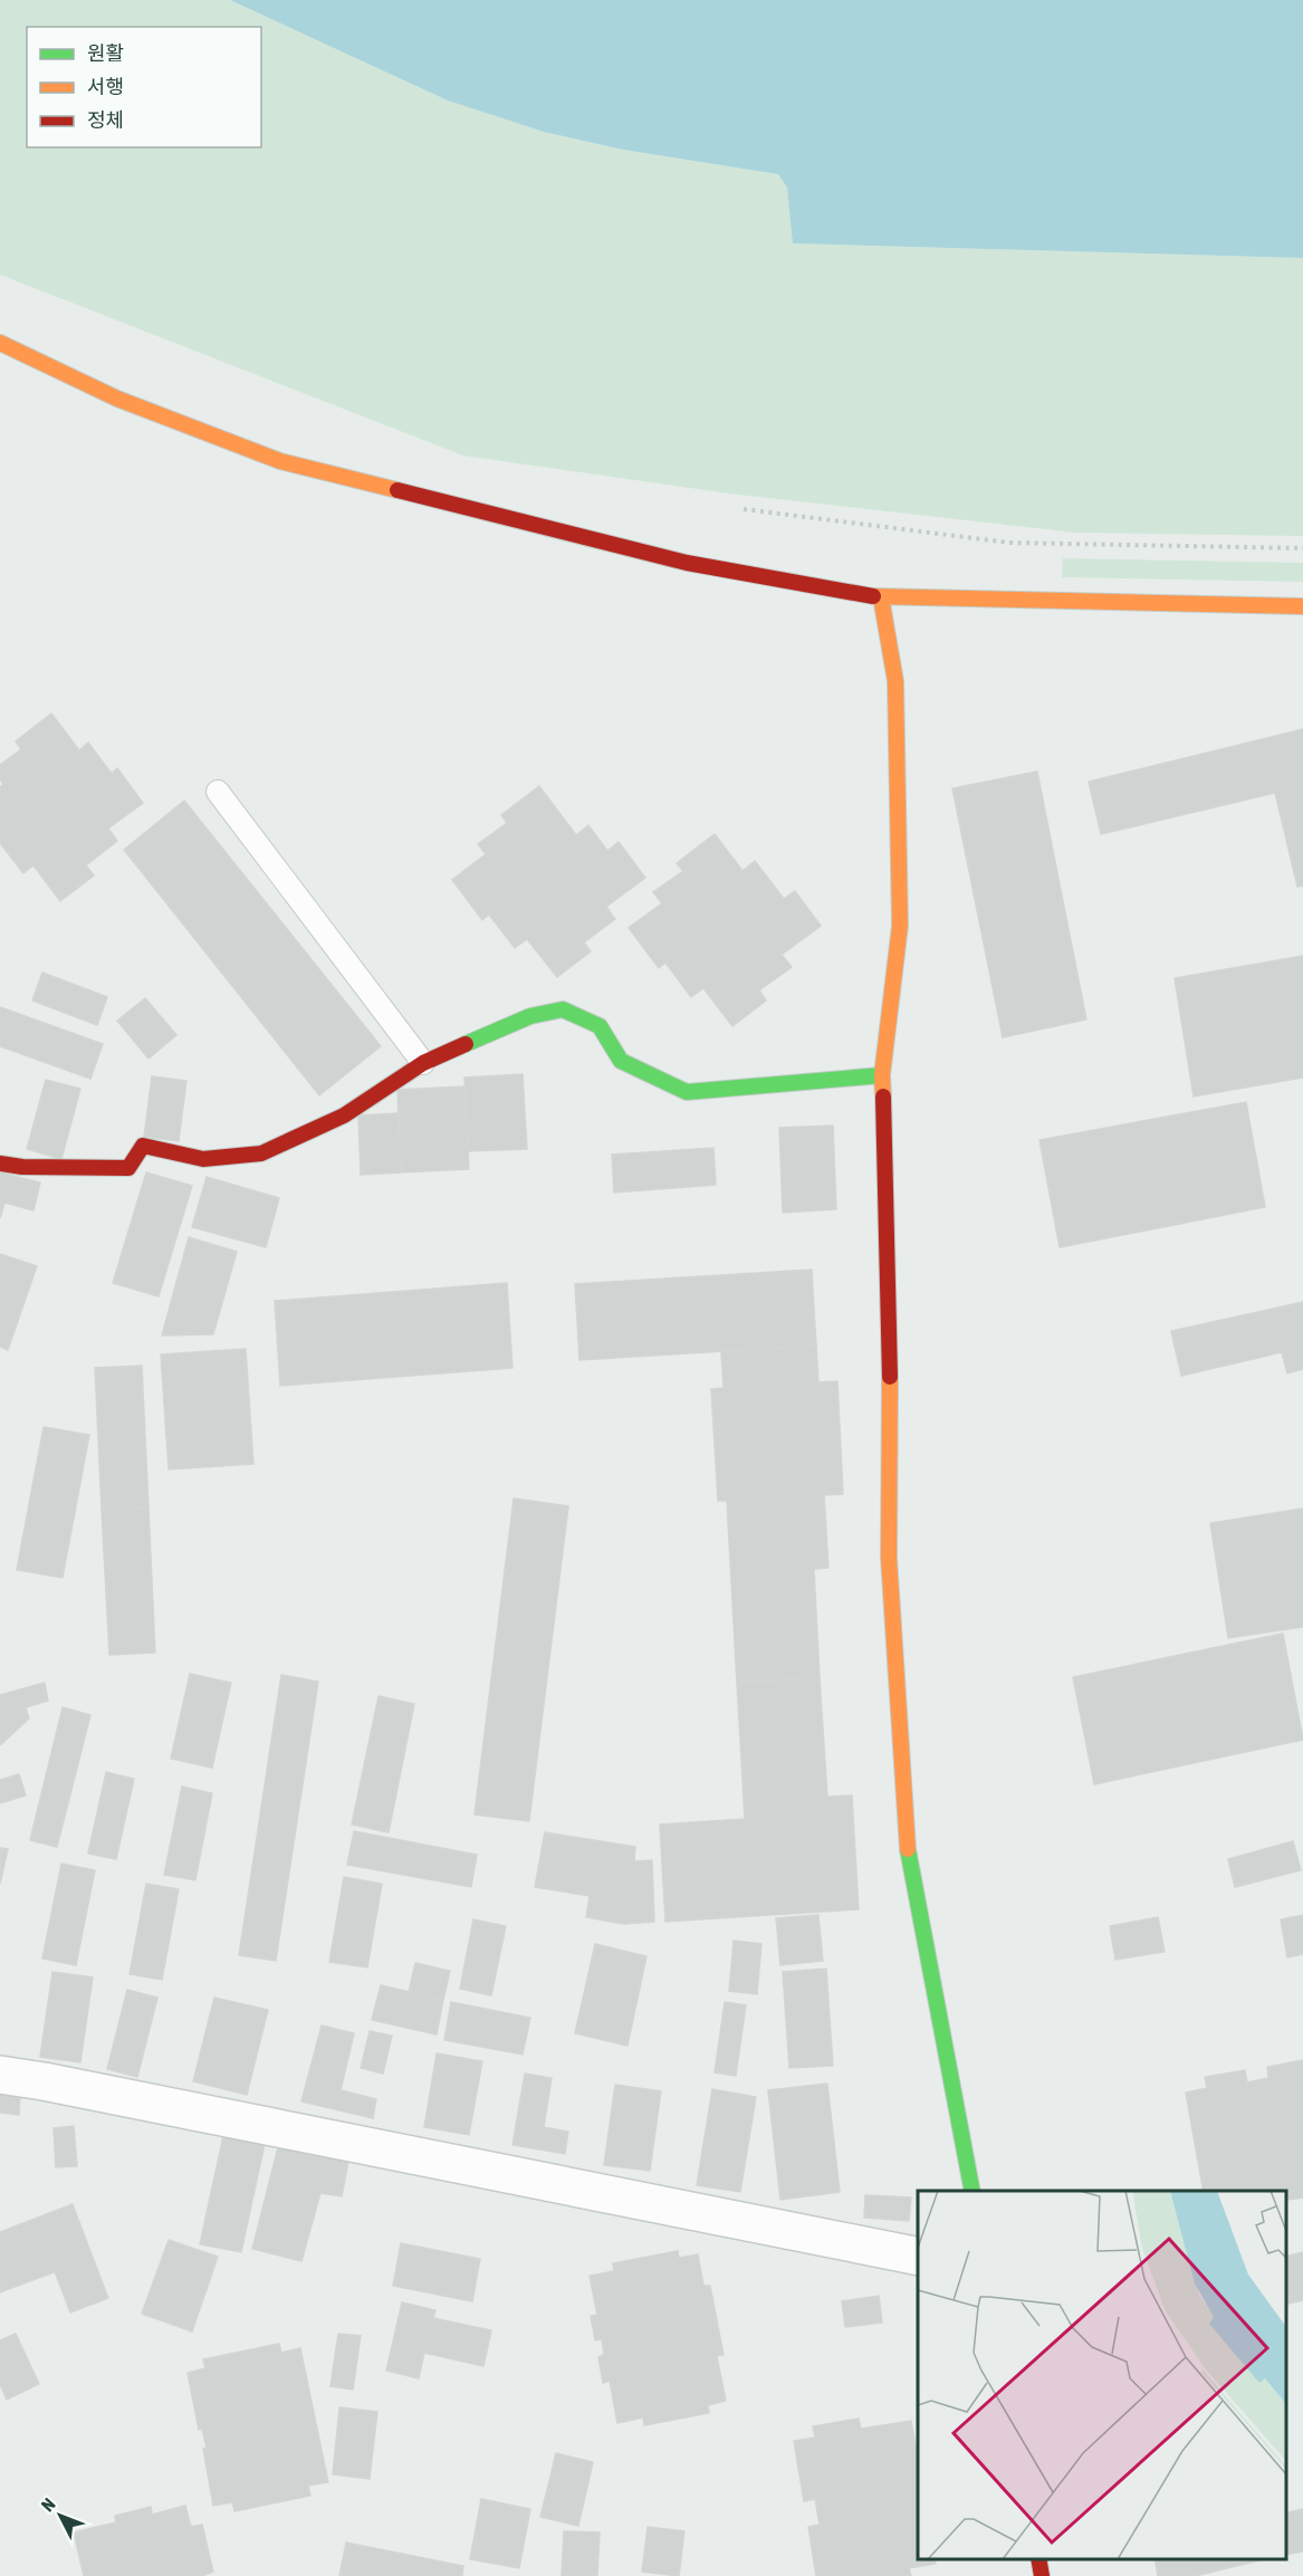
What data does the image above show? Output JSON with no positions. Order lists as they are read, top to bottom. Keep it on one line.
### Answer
{"legend":["원활","서행","정체"],"north":"top left"}
